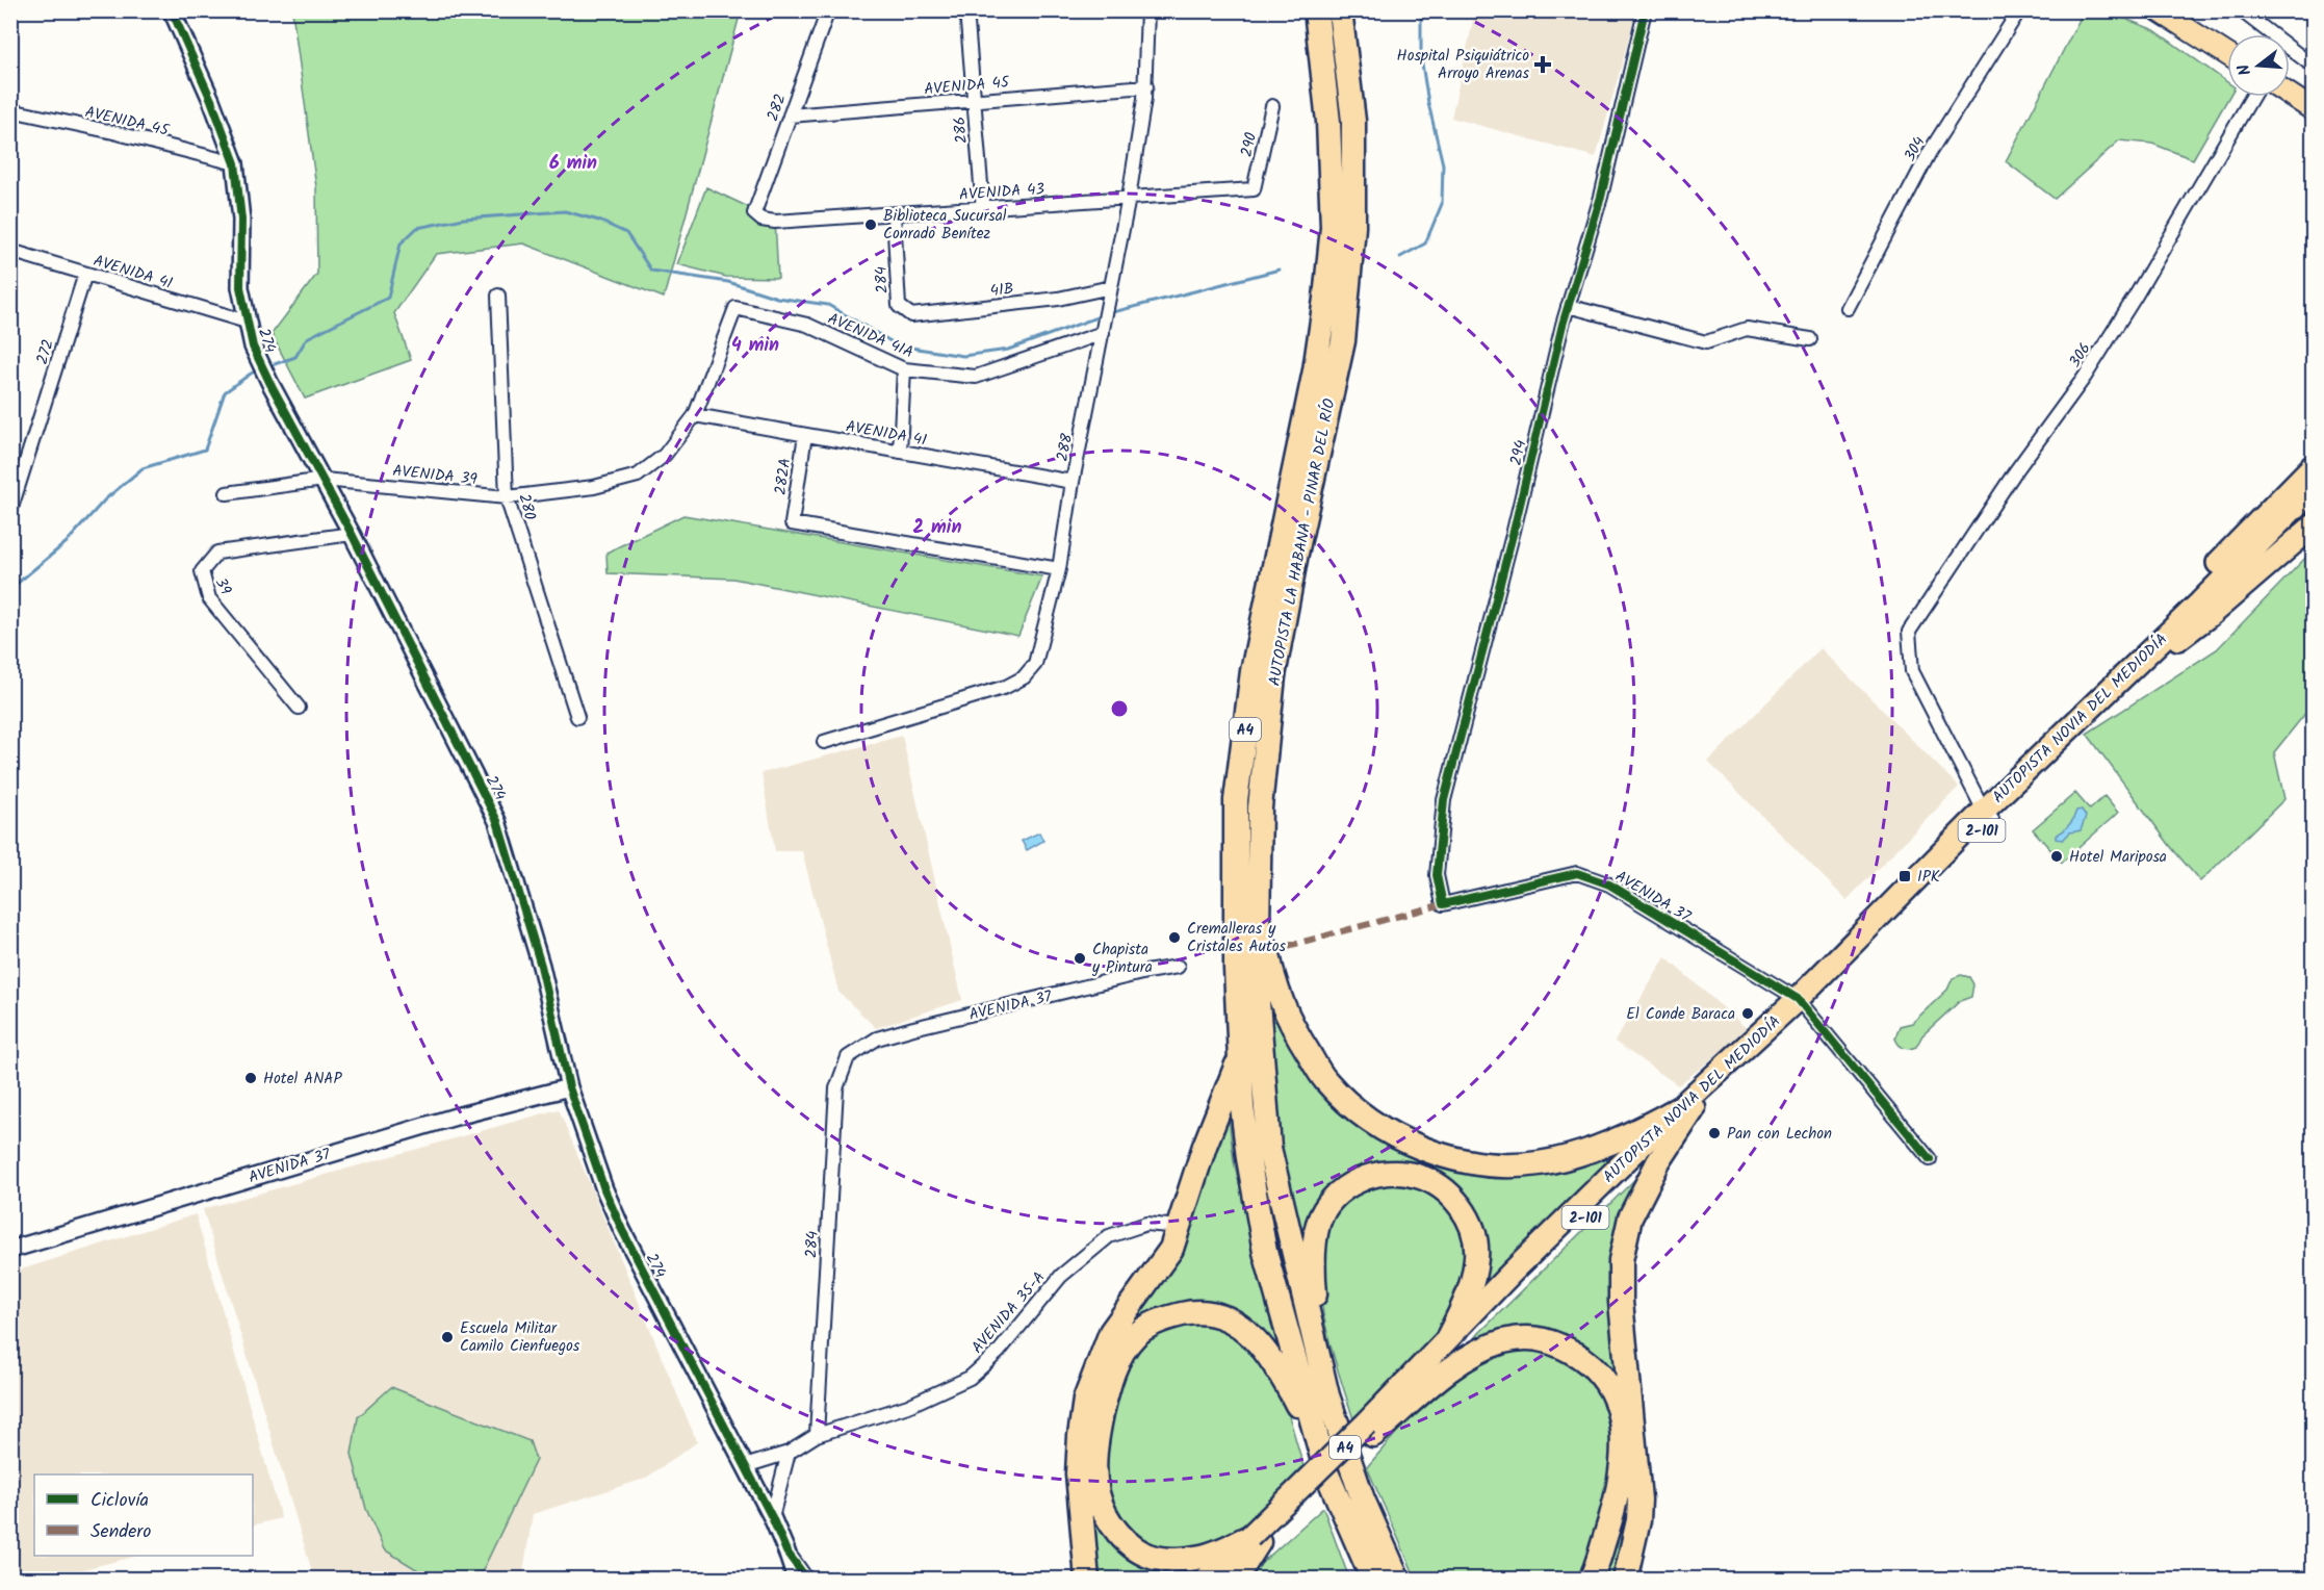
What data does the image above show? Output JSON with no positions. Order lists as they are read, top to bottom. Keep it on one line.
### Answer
{"streets":{"highway":["AUTOPISTA LA HABANA - PINAR DEL RÍO","AUTOPISTA NOVIA DEL MEDIODÍA","A4","2-101"],"street":["AVENIDA 45","282","286","290","304","AVENIDA 43","AVENIDA 41","284","41B","AVENIDA 41A","274","272","306","288","294","AVENIDA 39","282A","280","39","AVENIDA 37","AVENIDA 35-A"]},"crossings":[["AVENIDA 45","282"],["AVENIDA 45","286"],["AVENIDA 45","274"],["AVENIDA 45","288"],["282","AVENIDA 43"],["286","AVENIDA 43"],["290","AVENIDA 43"],["AVENIDA 43","284"],["AVENIDA 43","288"],["AVENIDA 41","AVENIDA 41A"],["AVENIDA 41","274"],["AVENIDA 41","272"],["AVENIDA 41","288"],["AVENIDA 41","AVENIDA 39"],["AVENIDA 41","282A"],["284","41B"],["284","AVENIDA 37"],["284","AVENIDA 35-A"],["41B","288"],["AVENIDA 41A","288"],["AVENIDA 41A","AVENIDA 39"],["274","AVENIDA 39"],["274","39"],["274","AVENIDA 37"],["274","AVENIDA 35-A"],["306","AUTOPISTA NOVIA DEL MEDIODÍA"],["288","282A"],["294","AVENIDA 37"],["AVENIDA 39","280"],["AUTOPISTA NOVIA DEL MEDIODÍA","2-101"],["AUTOPISTA NOVIA DEL MEDIODÍA","AVENIDA 37"]],"places":{"health":["Hospital Psiquiátrico Arroyo Arenas"],"other":["Biblioteca Sucursal Conrado Benítez","Hotel Mariposa","Cremalleras y Cristales Autos","Chapista y Pintura","El Conde Baraca","Hotel ANAP","Pan con Lechon","Escuela Militar Camilo Cienfuegos"],"transit":["IPK"]},"legend":["Ciclovía","Sendero"],"north":"left","rings":["6 min","4 min","2 min"]}
